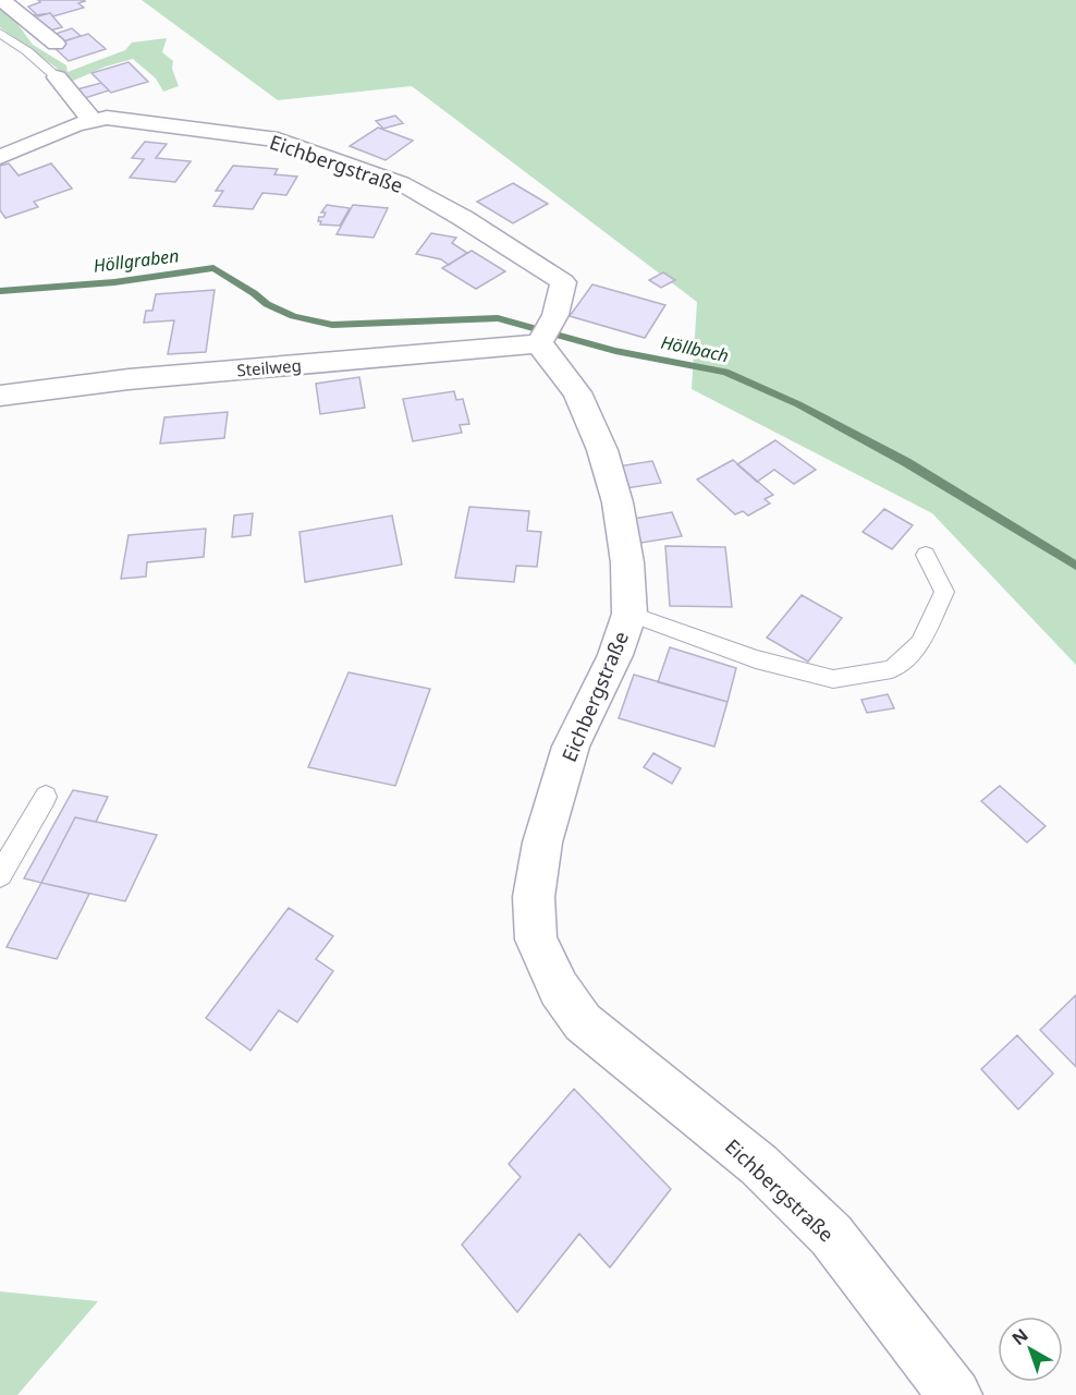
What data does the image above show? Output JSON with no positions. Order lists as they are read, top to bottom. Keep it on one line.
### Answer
{"streets":{"street":["Eichbergstraße","Steilweg"]},"crossings":[["Eichbergstraße","Steilweg"]],"water":["Höllgraben","Höllbach"],"north":"top left"}
